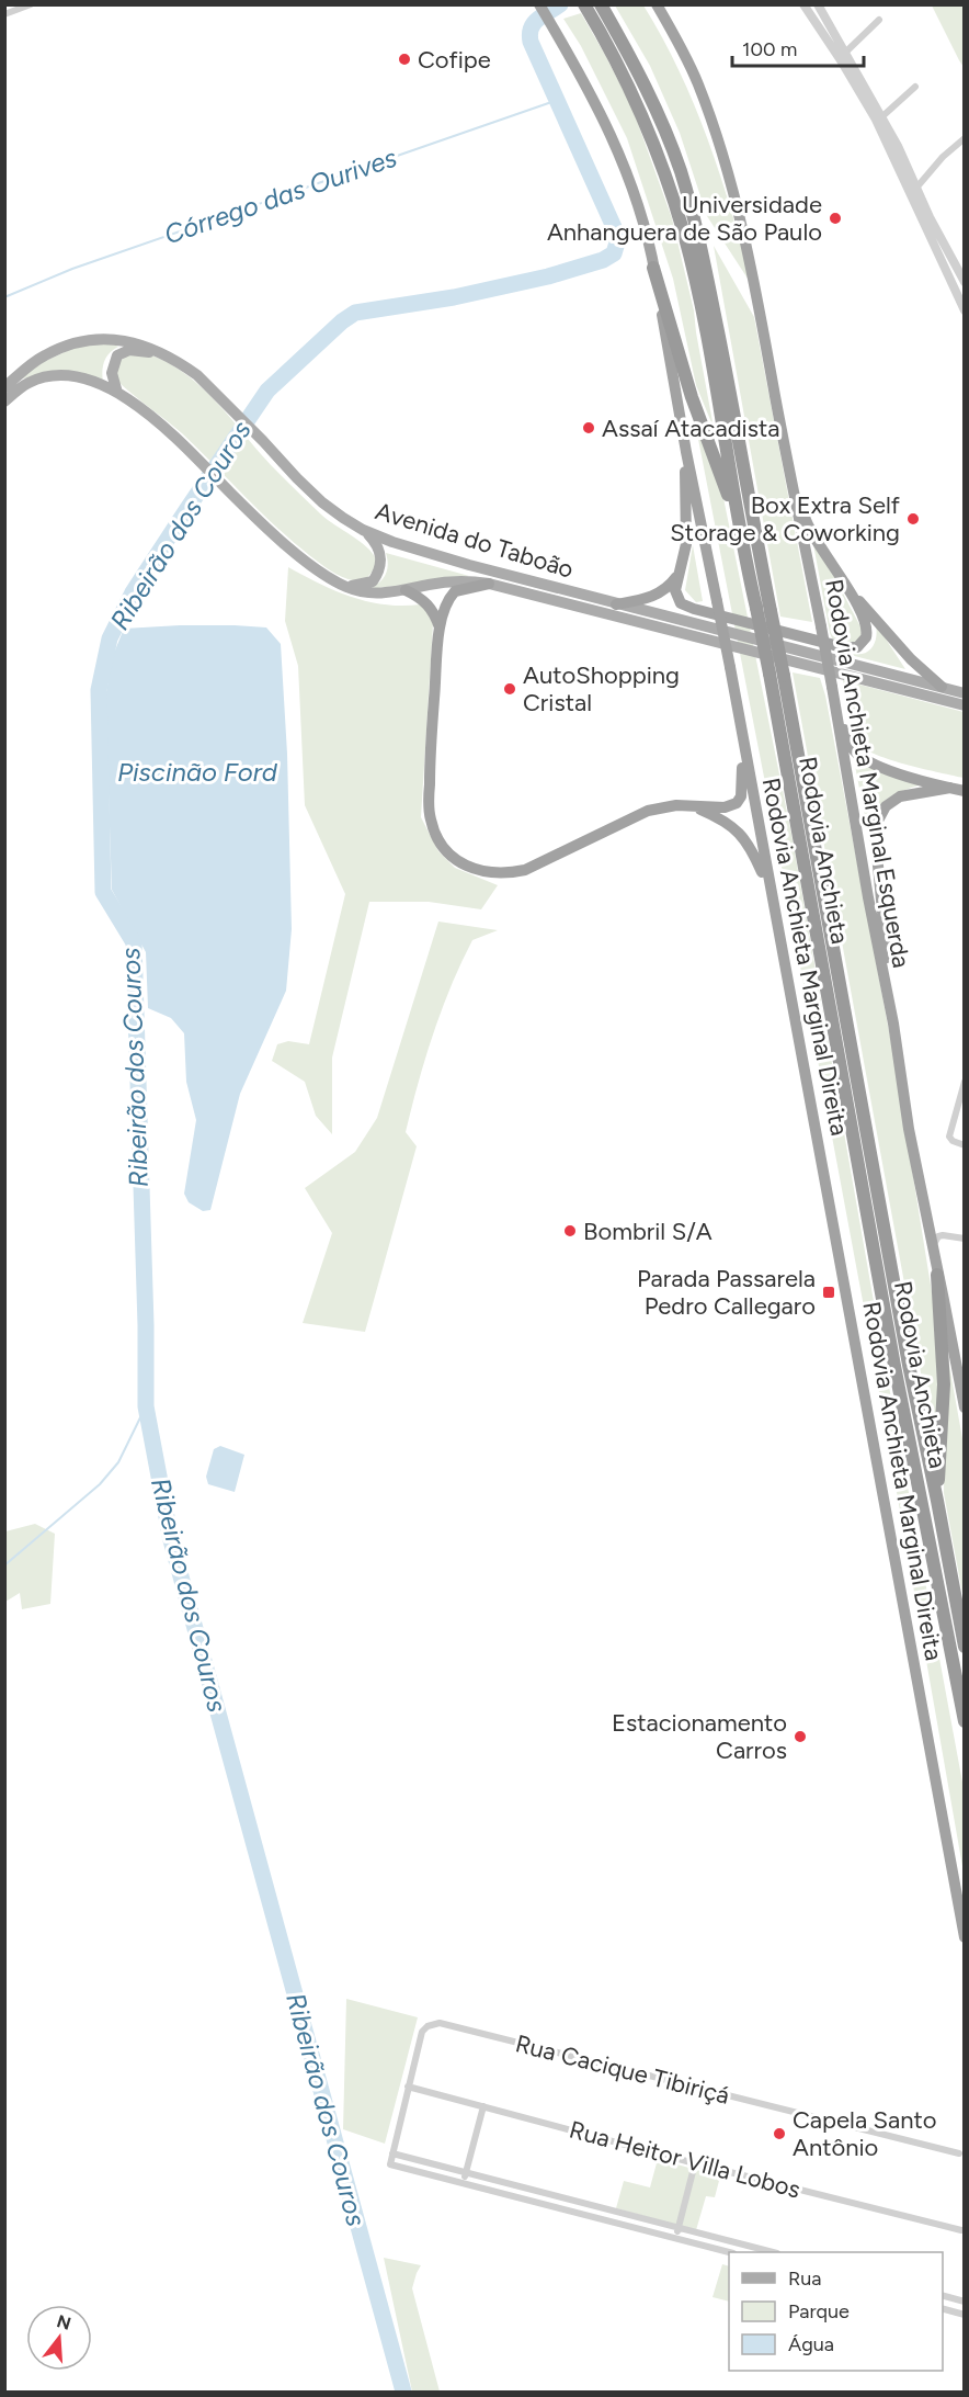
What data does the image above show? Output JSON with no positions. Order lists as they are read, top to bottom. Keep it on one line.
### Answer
{"streets":{"highway":["Rodovia Anchieta Marginal Esquerda","Rodovia Anchieta","Rodovia Anchieta Marginal Direita"],"main road":["Avenida do Taboão"],"street":["Rua Cacique Tibiriçá","Rua Heitor Villa Lobos"]},"crossings":[["Rua Cacique Tibiriçá","Rua Heitor Villa Lobos"]],"water":["Córrego das Ourives","Ribeirão dos Couros","Piscinão Ford"],"places":{"other":["Cofipe","Universidade Anhanguera de São Paulo","Assaí Atacadista","Box Extra Self Storage & Coworking","AutoShopping Cristal","Bombril S/A","Estacionamento Carros","Capela Santo Antônio"],"transit":["Parada Passarela Pedro Callegaro"]},"legend":["Rua","Parque","Água"],"scale_bar":"100 m","north":"top"}
